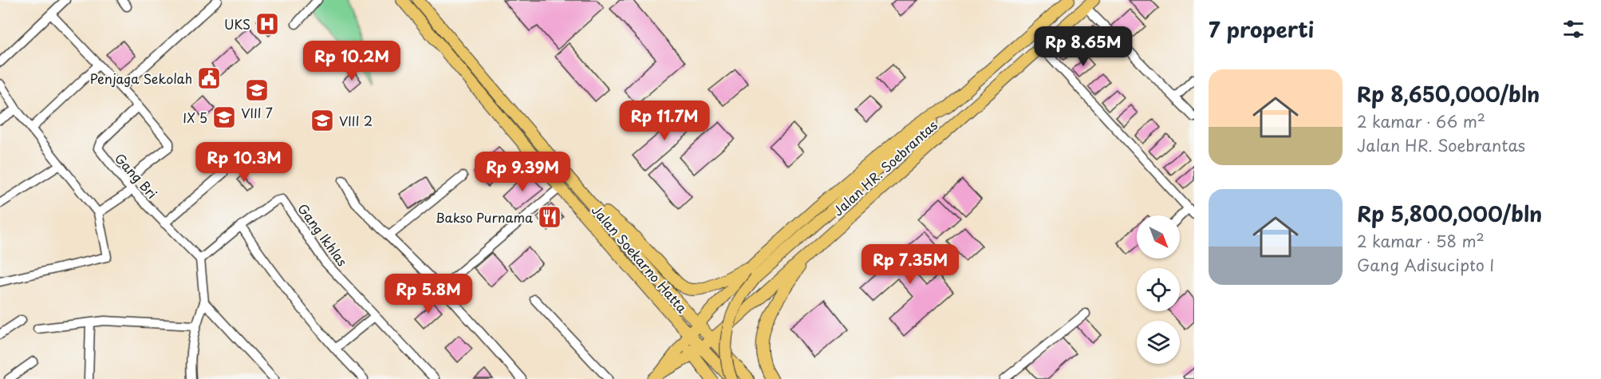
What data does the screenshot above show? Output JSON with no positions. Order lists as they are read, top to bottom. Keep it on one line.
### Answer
{"streets":{"main road":["Jalan HR. Soebrantas","Jalan Soekarno Hatta"],"street":["Gang Bri","Gang Ikhlas"]},"crossings":[["Jalan HR. Soebrantas","Jalan Soekarno Hatta"],["Gang Bri","Gang Ikhlas"]],"places":{"hospital":["UKS"],"public building":["Penjaga Sekolah"],"school or university":["VIII 7","IX 5","VIII 2"],"restaurant":["Bakso Purnama"]},"north":"bottom right","page":{"heading":"7 properti","price":["Rp 8.65M","Rp 10.2M","Rp 11.7M","Rp 10.3M","Rp 9.39M","Rp 7.35M","Rp 5.8M"],"list":[{"name":"Rp 8,650,000/bln","note":"2 kamar · 66 m² · Jalan HR. Soebrantas"},{"name":"Rp 5,800,000/bln","note":"2 kamar · 58 m² · Gang Adisucipto I"}]}}
